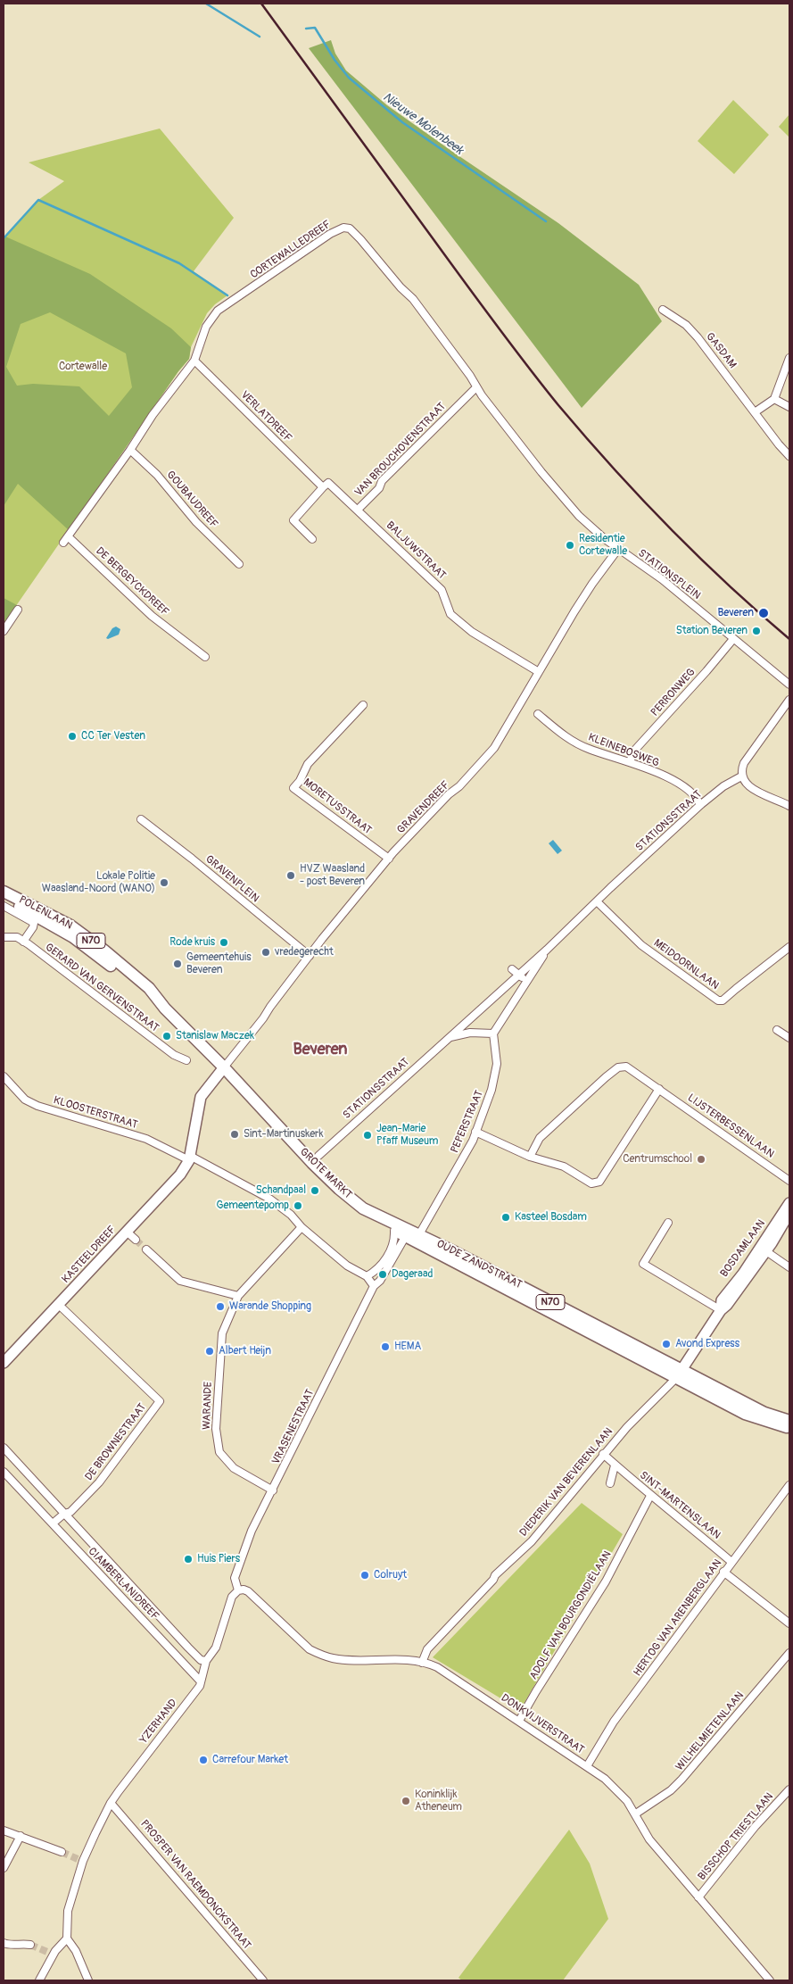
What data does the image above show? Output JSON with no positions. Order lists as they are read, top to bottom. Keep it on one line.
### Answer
{"streets":{"main road":["POLENLAAN","N70","GROTE MARKT","OUDE ZANDSTRAAT"],"street":["CORTEWALLEDREEF","GASDAM","VERLATDREEF","VAN BROUCHOVENSTRAAT","GOUBAUDREEF","BALJUWSTRAAT","STATIONSPLEIN","DE BERGEYCKDREEF","PERRONWEG","KLEINEBOSWEG","MORETUSSTRAAT","GRAVENDREEF","STATIONSSTRAAT","GRAVENPLEIN","MEIDOORNLAAN","GERARD VAN GERVENSTRAAT","KLOOSTERSTRAAT","PEPERSTRAAT","LIJSTERBESSENLAAN","BOSDAMLAAN","KASTEELDREEF","WARANDE","VRASENESTRAAT","DE BROWNESTRAAT","DIEDERIK VAN BEVERENLAAN","SINT-MARTENSLAAN","CIAMBERLANIDREEF","ADOLF VAN BOURGONDIËLAAN","HERTOG VAN ARENBERGLAAN","YZERHAND","DONKVIJVERSTRAAT","WILHELMIETENLAAN","BISSCHOP TRIESTLAAN","PROSPER VAN RAEMDONCKSTRAAT"]},"crossings":[["CORTEWALLEDREEF","VERLATDREEF"],["CORTEWALLEDREEF","VAN BROUCHOVENSTRAAT"],["CORTEWALLEDREEF","GOUBAUDREEF"],["CORTEWALLEDREEF","STATIONSPLEIN"],["CORTEWALLEDREEF","DE BERGEYCKDREEF"],["CORTEWALLEDREEF","GRAVENDREEF"],["VERLATDREEF","VAN BROUCHOVENSTRAAT"],["VERLATDREEF","BALJUWSTRAAT"],["VAN BROUCHOVENSTRAAT","BALJUWSTRAAT"],["BALJUWSTRAAT","GRAVENDREEF"],["STATIONSPLEIN","PERRONWEG"],["STATIONSPLEIN","GRAVENDREEF"],["PERRONWEG","KLEINEBOSWEG"],["KLEINEBOSWEG","STATIONSSTRAAT"],["MORETUSSTRAAT","GRAVENDREEF"],["GRAVENDREEF","GRAVENPLEIN"],["GRAVENDREEF","POLENLAAN"],["GRAVENDREEF","GROTE MARKT"],["STATIONSSTRAAT","MEIDOORNLAAN"],["STATIONSSTRAAT","PEPERSTRAAT"],["POLENLAAN","GERARD VAN GERVENSTRAAT"],["POLENLAAN","GROTE MARKT"],["KLOOSTERSTRAAT","KASTEELDREEF"],["PEPERSTRAAT","GROTE MARKT"],["PEPERSTRAAT","OUDE ZANDSTRAAT"],["GROTE MARKT","OUDE ZANDSTRAAT"],["BOSDAMLAAN","OUDE ZANDSTRAAT"],["BOSDAMLAAN","DIEDERIK VAN BEVERENLAAN"],["KASTEELDREEF","DE BROWNESTRAAT"],["OUDE ZANDSTRAAT","DIEDERIK VAN BEVERENLAAN"],["WARANDE","VRASENESTRAAT"],["VRASENESTRAAT","YZERHAND"],["VRASENESTRAAT","DONKVIJVERSTRAAT"],["DE BROWNESTRAAT","CIAMBERLANIDREEF"],["DIEDERIK VAN BEVERENLAAN","SINT-MARTENSLAAN"],["DIEDERIK VAN BEVERENLAAN","DONKVIJVERSTRAAT"],["SINT-MARTENSLAAN","ADOLF VAN BOURGONDIËLAAN"],["SINT-MARTENSLAAN","HERTOG VAN ARENBERGLAAN"],["CIAMBERLANIDREEF","YZERHAND"],["ADOLF VAN BOURGONDIËLAAN","DONKVIJVERSTRAAT"],["HERTOG VAN ARENBERGLAAN","DONKVIJVERSTRAAT"],["YZERHAND","DONKVIJVERSTRAAT"],["YZERHAND","PROSPER VAN RAEMDONCKSTRAAT"],["DONKVIJVERSTRAAT","WILHELMIETENLAAN"],["DONKVIJVERSTRAAT","BISSCHOP TRIESTLAAN"]],"districts":["Beveren"],"water":["Nieuwe Molenbeek"],"parks":["Cortewalle"],"places":["Residentie Cortewalle","Beveren","Station Beveren","CC Ter Vesten","HVZ Waasland - post Beveren","Lokale Politie Waasland-Noord (WANO)","Rode kruis","vredegerecht","Gemeentehuis Beveren","Stanislaw Maczek","Sint-Martinuskerk","Jean-Marie Pfaff Museum","Centrumschool","Schandpaal","Gemeentepomp","Kasteel Bosdam","Dageraad","Warande Shopping","Avond Express","HEMA","Albert Heijn","Huis Piers","Colruyt","Carrefour Market","Koninklijk Atheneum"]}
